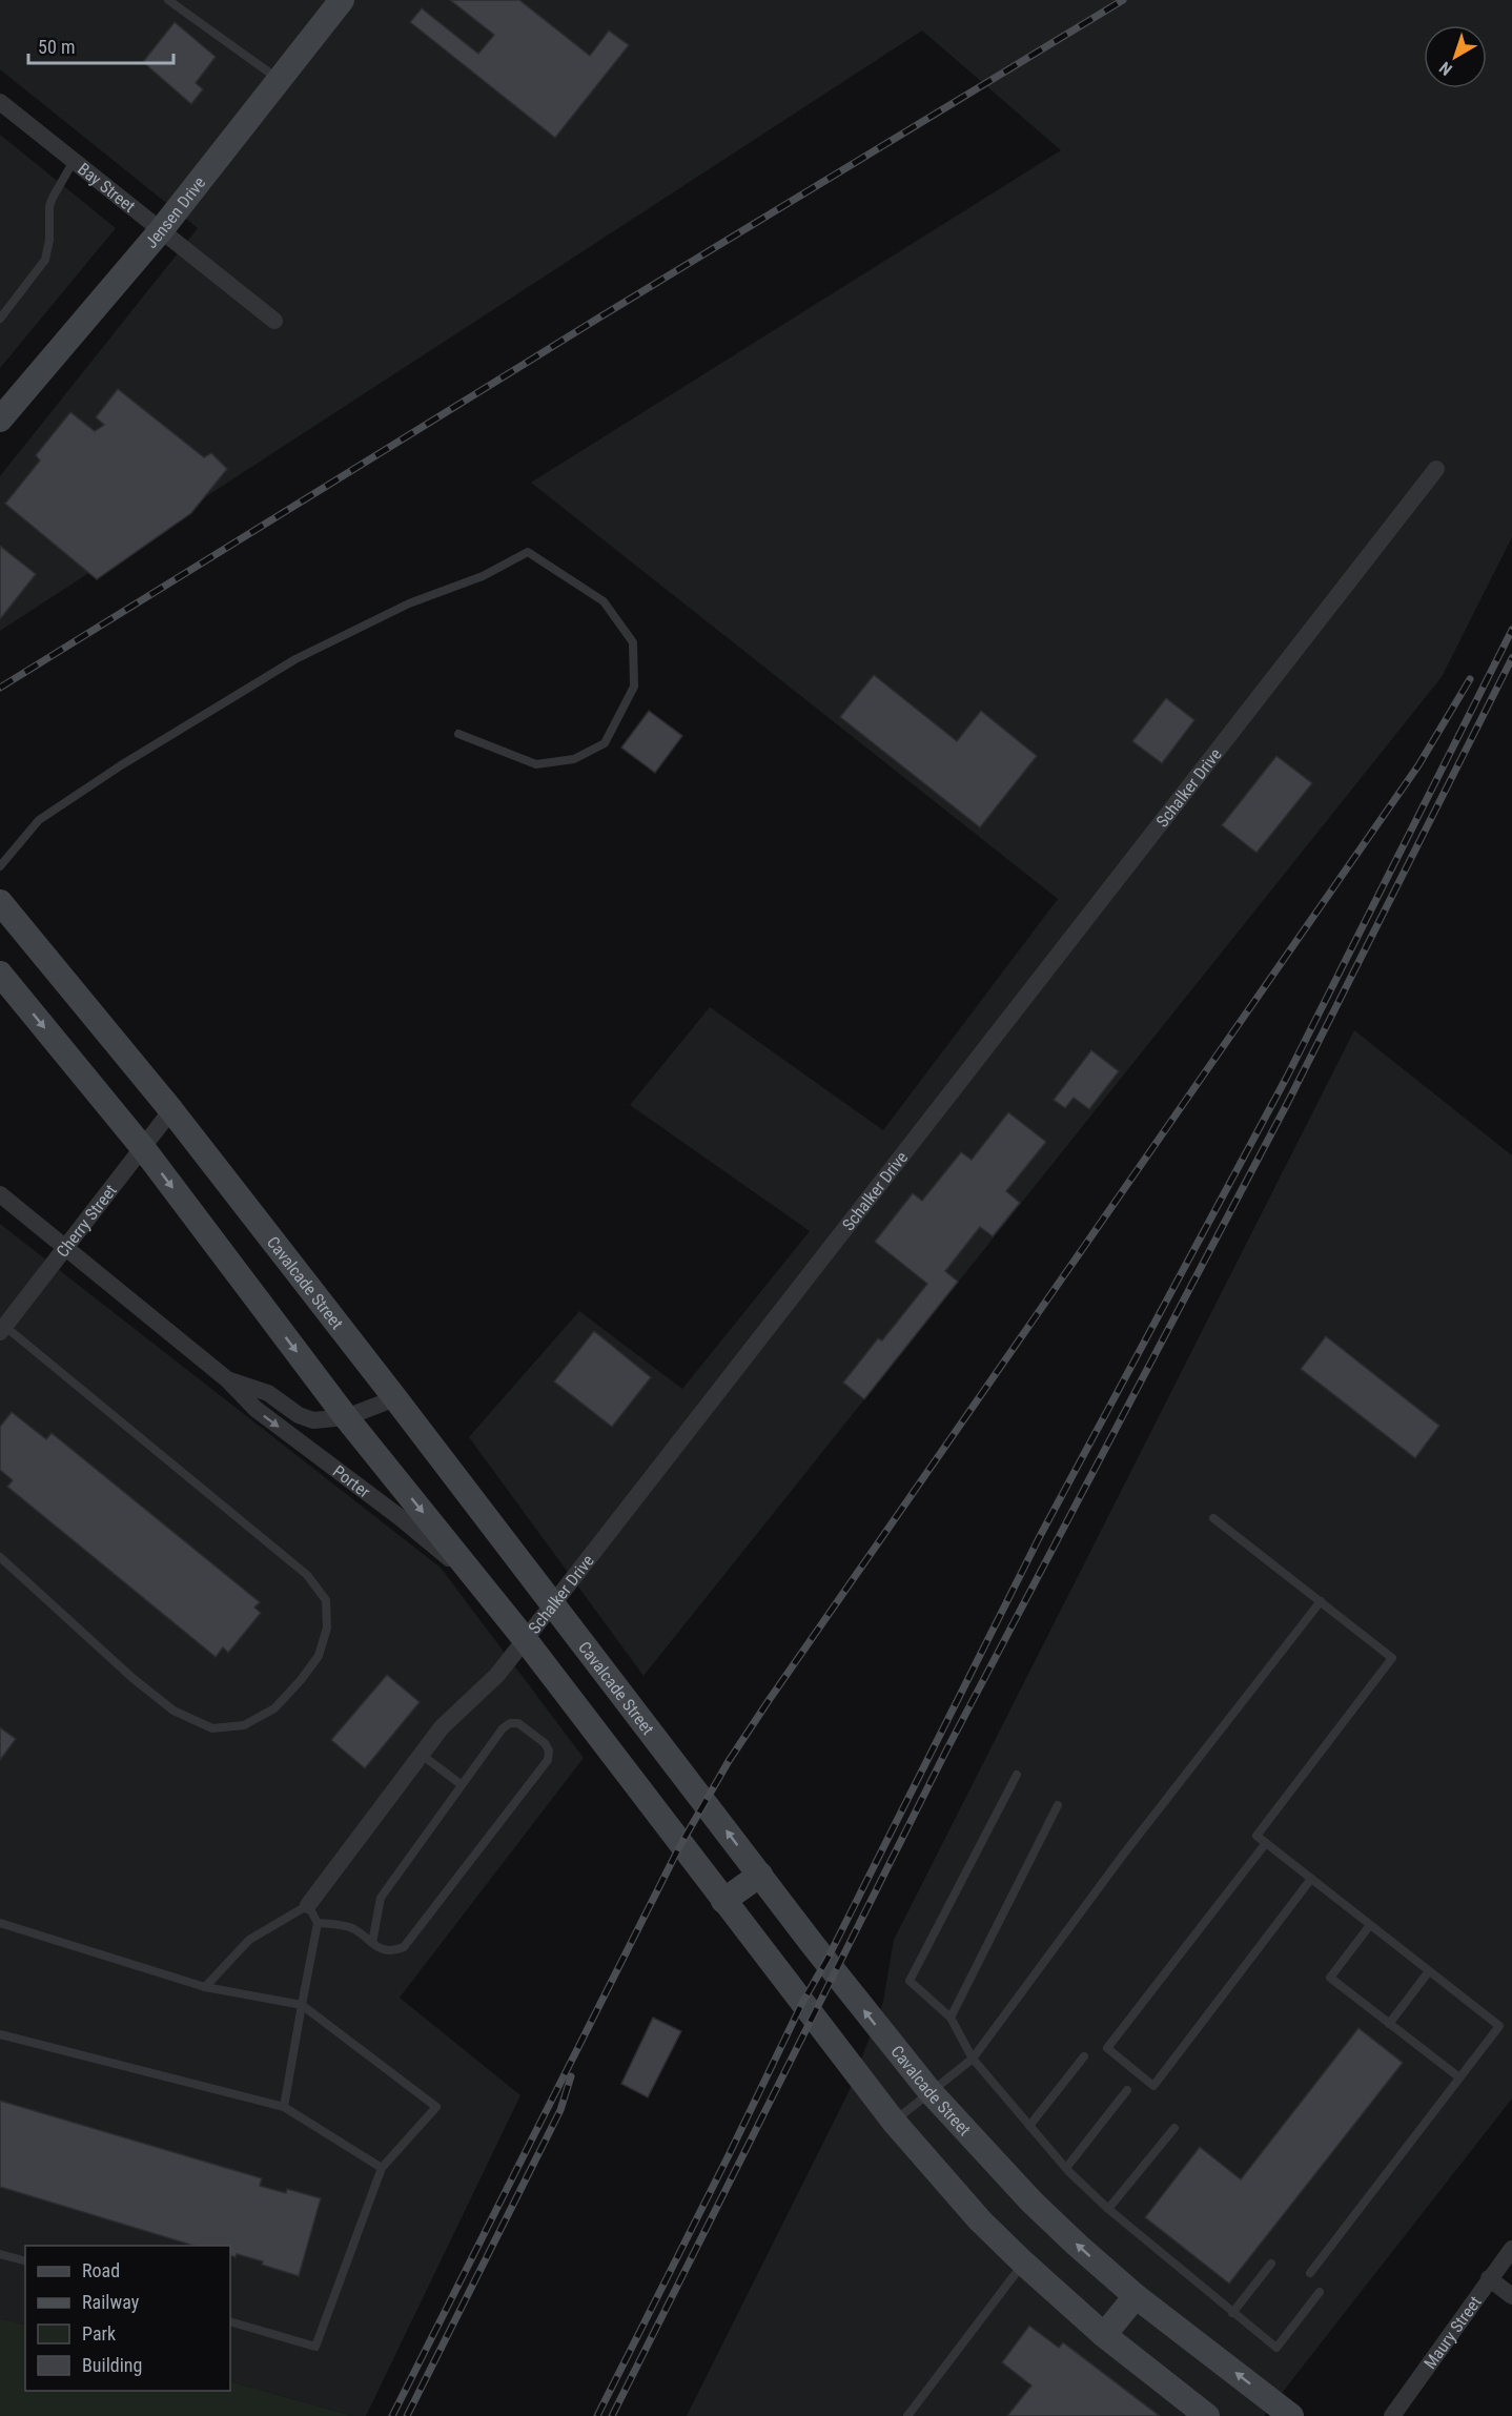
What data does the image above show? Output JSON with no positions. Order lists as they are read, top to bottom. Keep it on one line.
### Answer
{"streets":{"main road":["Jensen Drive","Cavalcade Street"],"street":["Bay Street","Schalker Drive","Cherry Street","Porter","Maury Street"]},"crossings":[["Bay Street","Jensen Drive"],["Schalker Drive","Cavalcade Street"],["Cherry Street","Cavalcade Street"],["Cherry Street","Porter"],["Cavalcade Street","Porter"]],"one_way":["Porter"],"legend":["Road","Railway","Park","Building"],"scale_bar":"50 m","north":"bottom left"}
